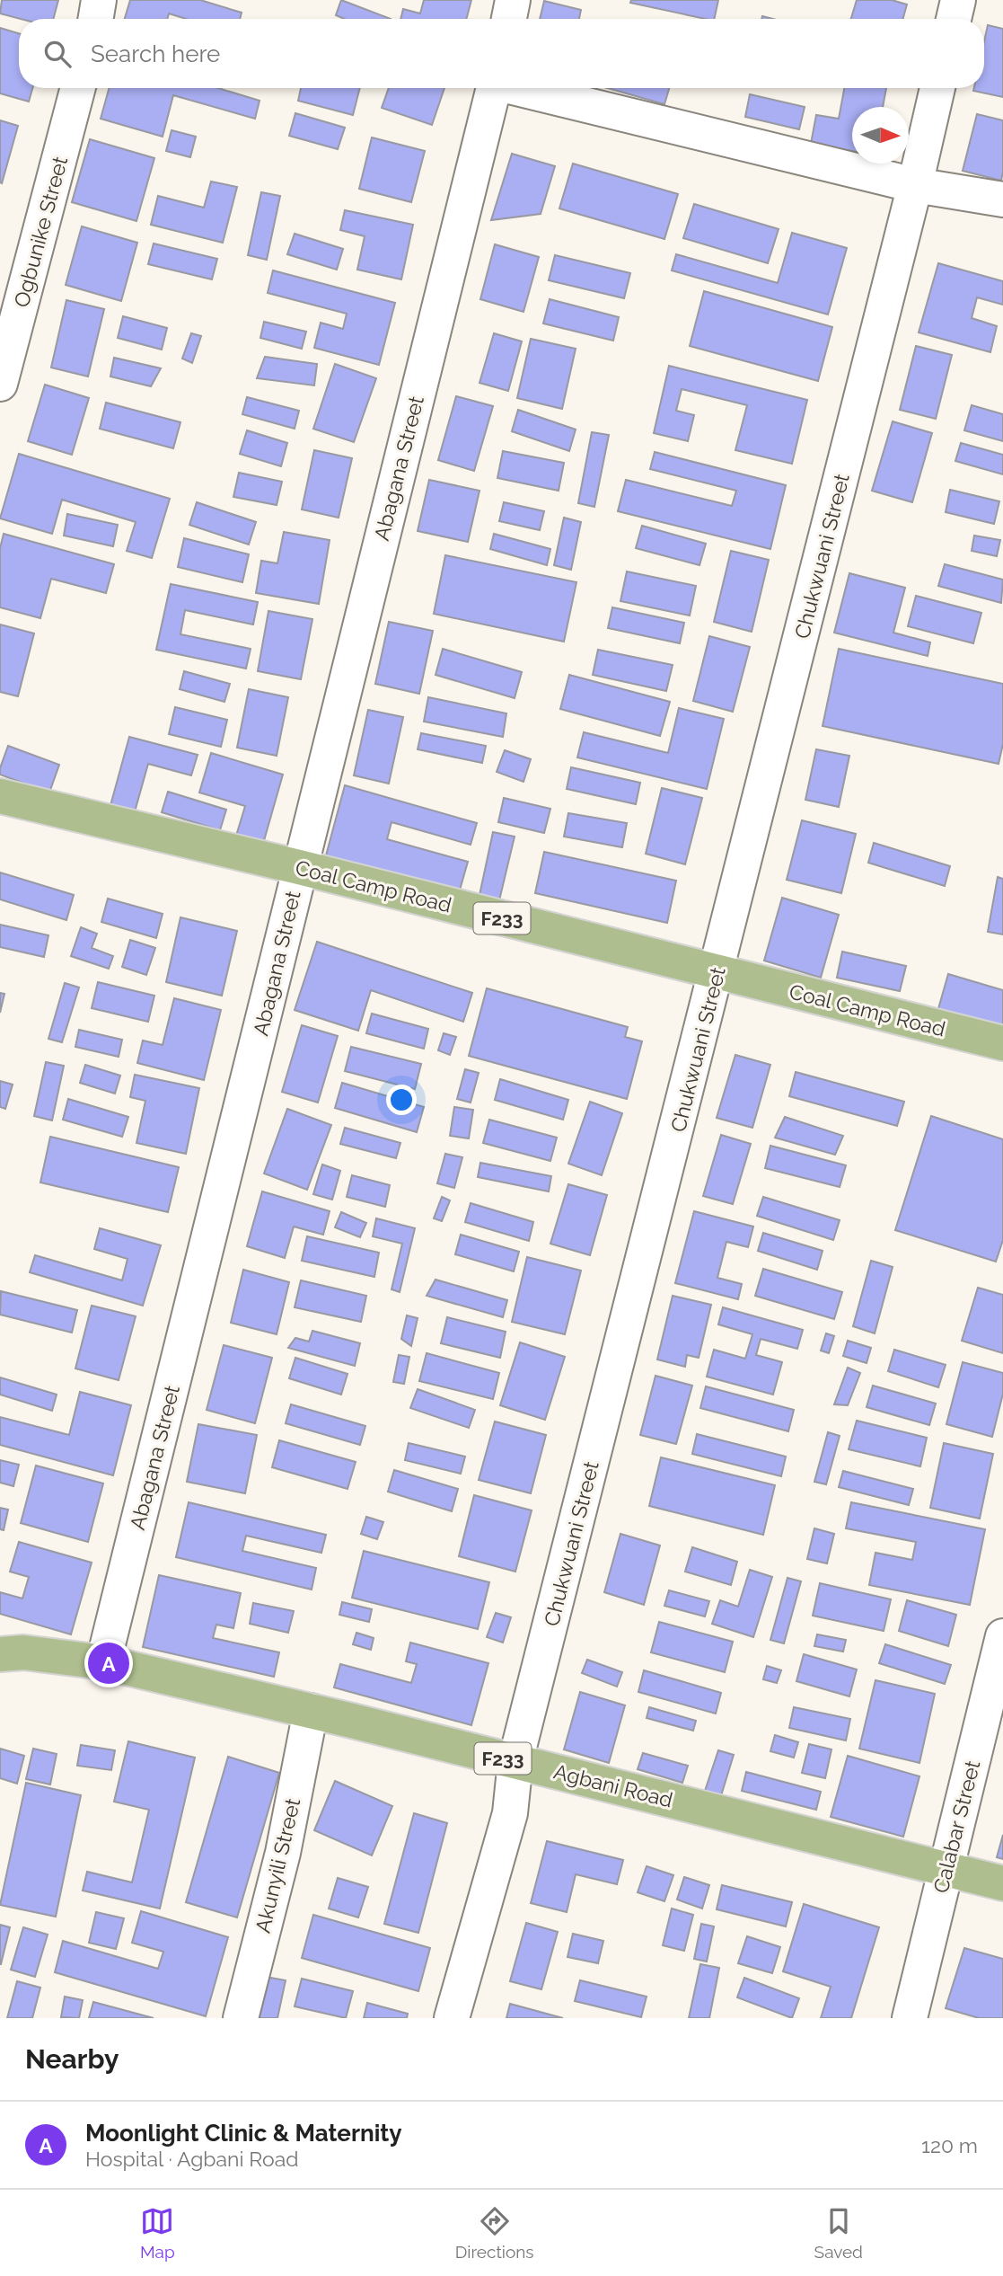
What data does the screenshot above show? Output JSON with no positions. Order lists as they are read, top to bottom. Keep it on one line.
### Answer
{"streets":{"main road":["Coal Camp Road","F233","Agbani Road"],"street":["Ogbunike Street","Abagana Street","Chukwuani Street","Calabar Street","Akunyili Street"]},"crossings":[["Abagana Street","Coal Camp Road"],["Abagana Street","Agbani Road"],["Chukwuani Street","Coal Camp Road"],["Chukwuani Street","Agbani Road"],["Agbani Road","Calabar Street"],["Agbani Road","Akunyili Street"]],"north":"right","page":{"search":"Search here","pins":"A","heading":"Nearby","list":[{"mark":"A","name":"Moonlight Clinic & Maternity","note":"Hospital · Agbani Road","value":"120 m"}],"nav":["Map","Directions","Saved"]}}
